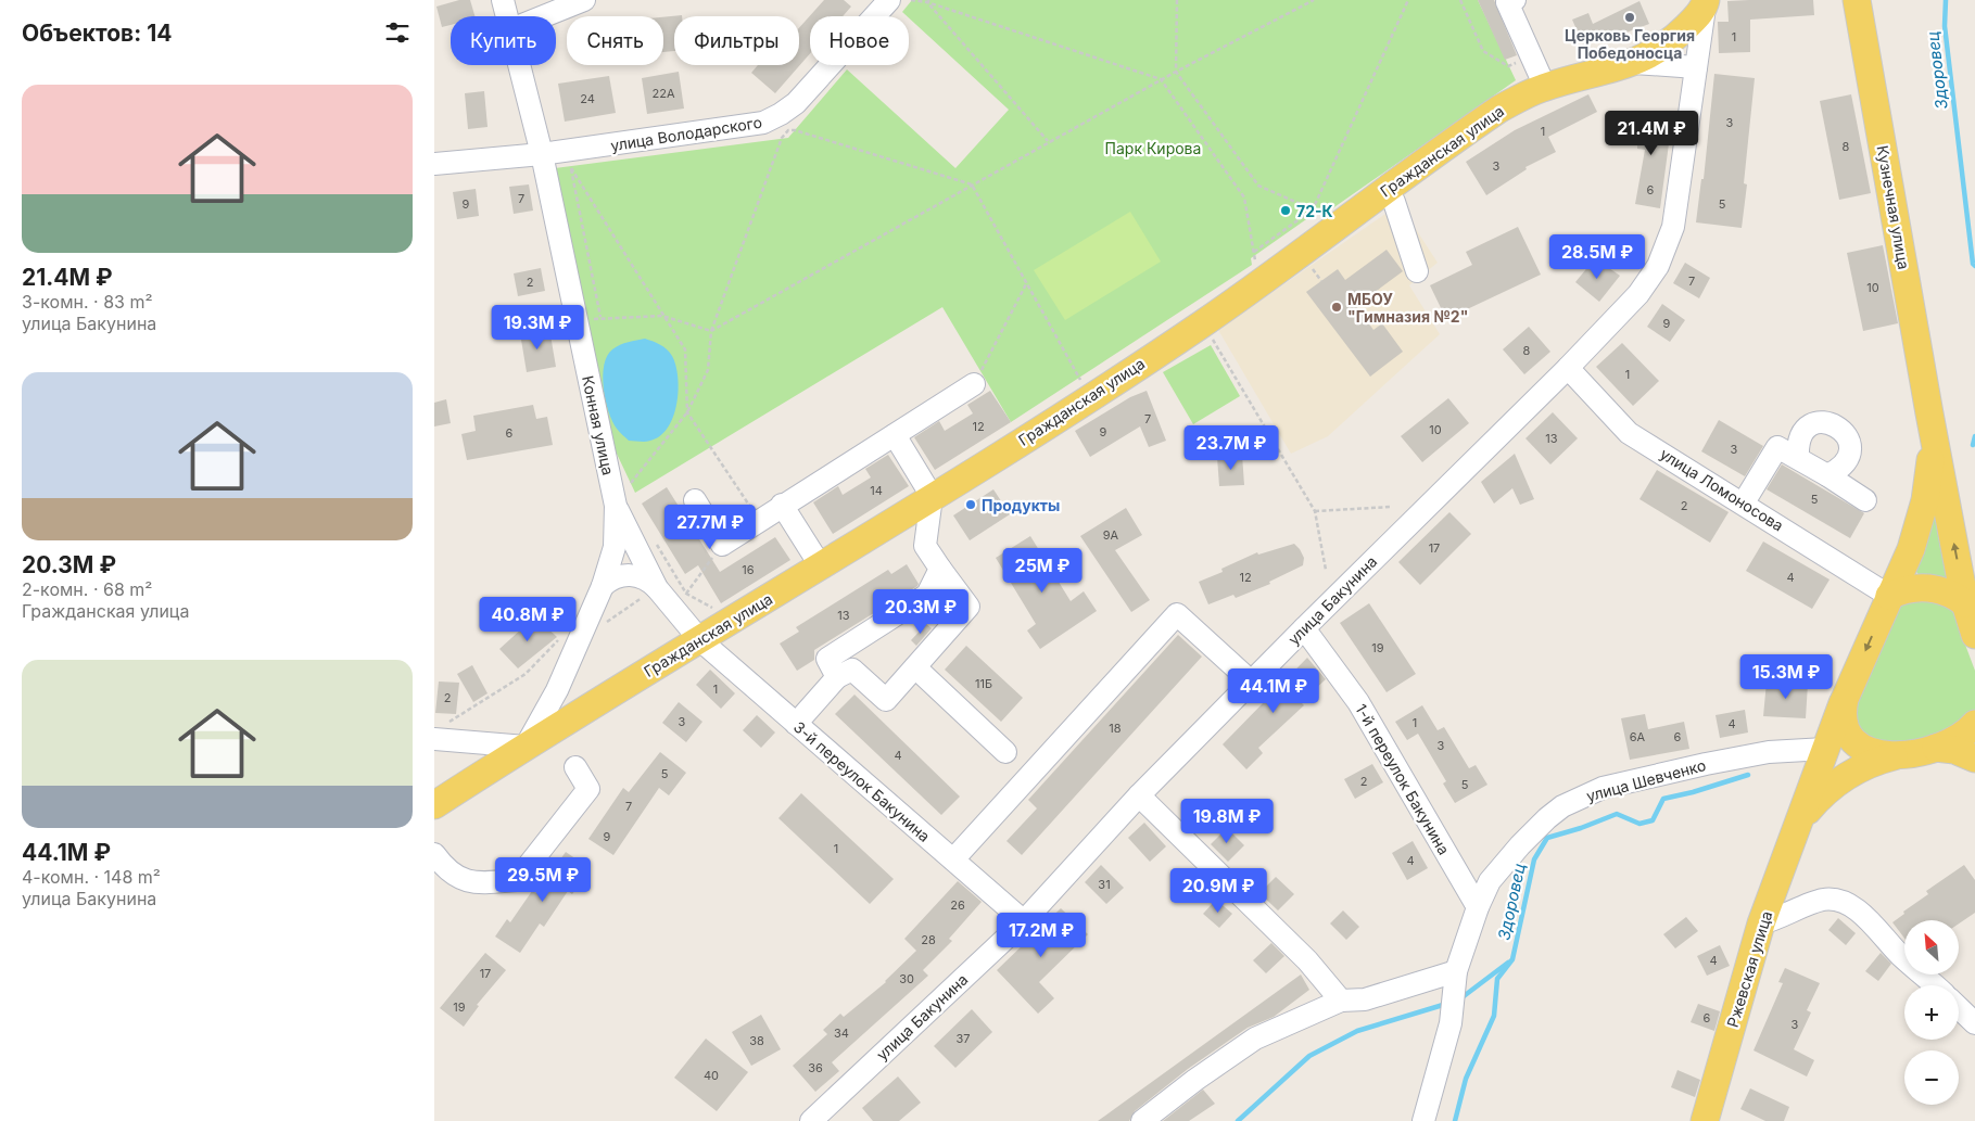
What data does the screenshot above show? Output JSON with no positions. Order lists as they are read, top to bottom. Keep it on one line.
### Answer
{"streets":{"main road":["Гражданская улица","Кузнечная улица","Конная улица","Ржевская улица"],"street":["улица Володарского","улица Ломоносова","улица Бакунина","1-й переулок Бакунина","улица Шевченко","3-й переулок Бакунина"]},"crossings":[["улица Володарского","Конная улица"],["Гражданская улица","Конная улица"],["Гражданская улица","улица Бакунина"],["Гражданская улица","3-й переулок Бакунина"],["Кузнечная улица","Ржевская улица"],["Конная улица","3-й переулок Бакунина"],["улица Ломоносова","улица Бакунина"],["улица Ломоносова","Ржевская улица"],["улица Бакунина","1-й переулок Бакунина"],["улица Бакунина","3-й переулок Бакунина"],["1-й переулок Бакунина","улица Шевченко"],["улица Шевченко","Ржевская улица"]],"water":["Здоровец"],"parks":["Парк Кирова"],"places":["Церковь Георгия Победоносца","72-К","МБОУ \"Гимназия №2\"","Продукты"],"house_numbers":["1","22А","24","3","1","8","3","6","7","9","5","7","2","10","9","8","1","7","12","10","9","6","13","3","14","5","2","9А","17","16","12","4","13","19","11Б","1","2","3","1","4","18","6А","6","3","4","5","2","5","7","9","1","4","31","26","28","4","17","30","19","6","3","34","37","38","36","40"],"north":"top left","page":{"heading":"Объектов: 14","chip":["Купить","Снять","Фильтры","Новое"],"list":[{"name":"21.4M ₽","note":"3-комн. · 83 m² · улица Бакунина"},{"name":"20.3M ₽","note":"2-комн. · 68 m² · Гражданская улица"},{"name":"44.1M ₽","note":"4-комн. · 148 m² · улица Бакунина"}],"price":["21.4M ₽","28.5M ₽","19.3M ₽","23.7M ₽","27.7M ₽","25M ₽","20.3M ₽","40.8M ₽","15.3M ₽","44.1M ₽","19.8M ₽","29.5M ₽","20.9M ₽","17.2M ₽"],"map_buttons":["+","−"]}}
